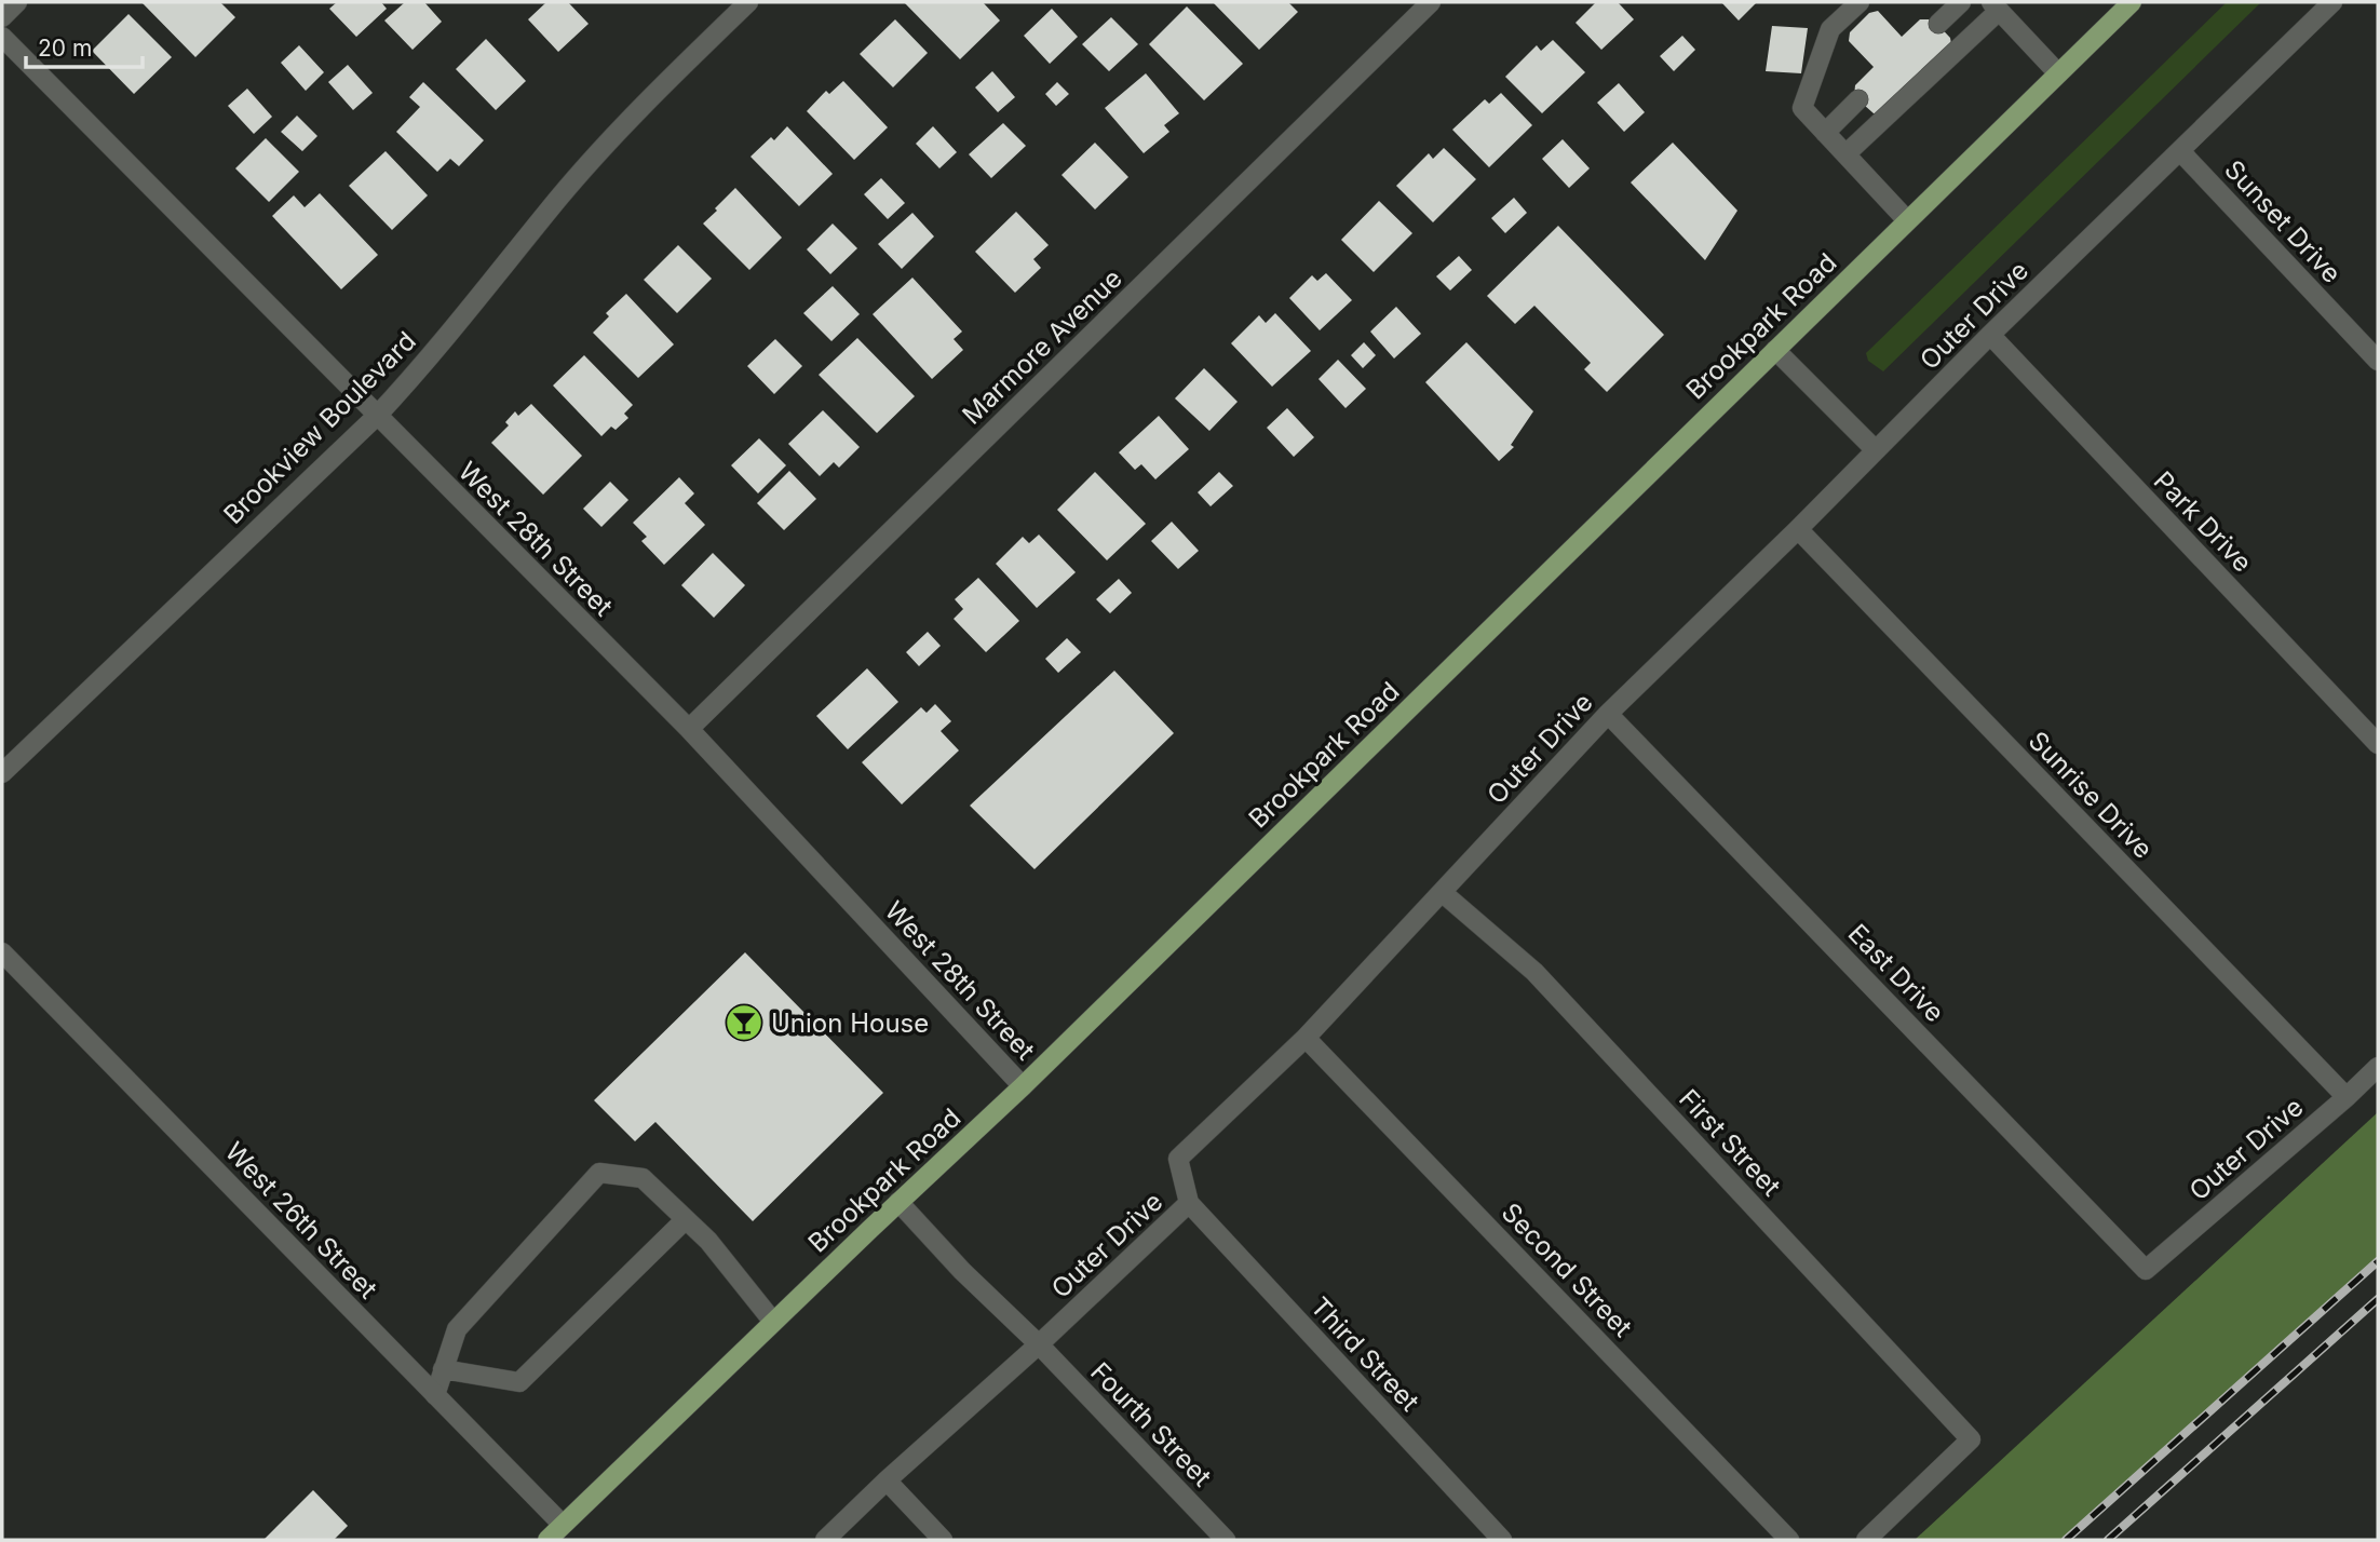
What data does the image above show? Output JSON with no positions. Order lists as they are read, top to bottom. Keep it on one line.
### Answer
{"streets":{"main road":["Brookpark Road"],"street":["Sunset Drive","Outer Drive","Marmore Avenue","Brookview Boulevard","Park Drive","West 28th Street","Sunrise Drive","East Drive","First Street","West 26th Street","Second Street","Third Street","Fourth Street"]},"crossings":[["Sunset Drive","Outer Drive"],["Outer Drive","Park Drive"],["Outer Drive","Sunrise Drive"],["Outer Drive","East Drive"],["Outer Drive","First Street"],["Outer Drive","Second Street"],["Outer Drive","Third Street"],["Outer Drive","Fourth Street"],["Brookpark Road","West 28th Street"],["Brookpark Road","West 26th Street"],["Brookpark Road","Fourth Street"],["Marmore Avenue","West 28th Street"],["Brookview Boulevard","West 28th Street"]],"places":{"bar":["Union House"]},"scale_bar":"20 m"}
